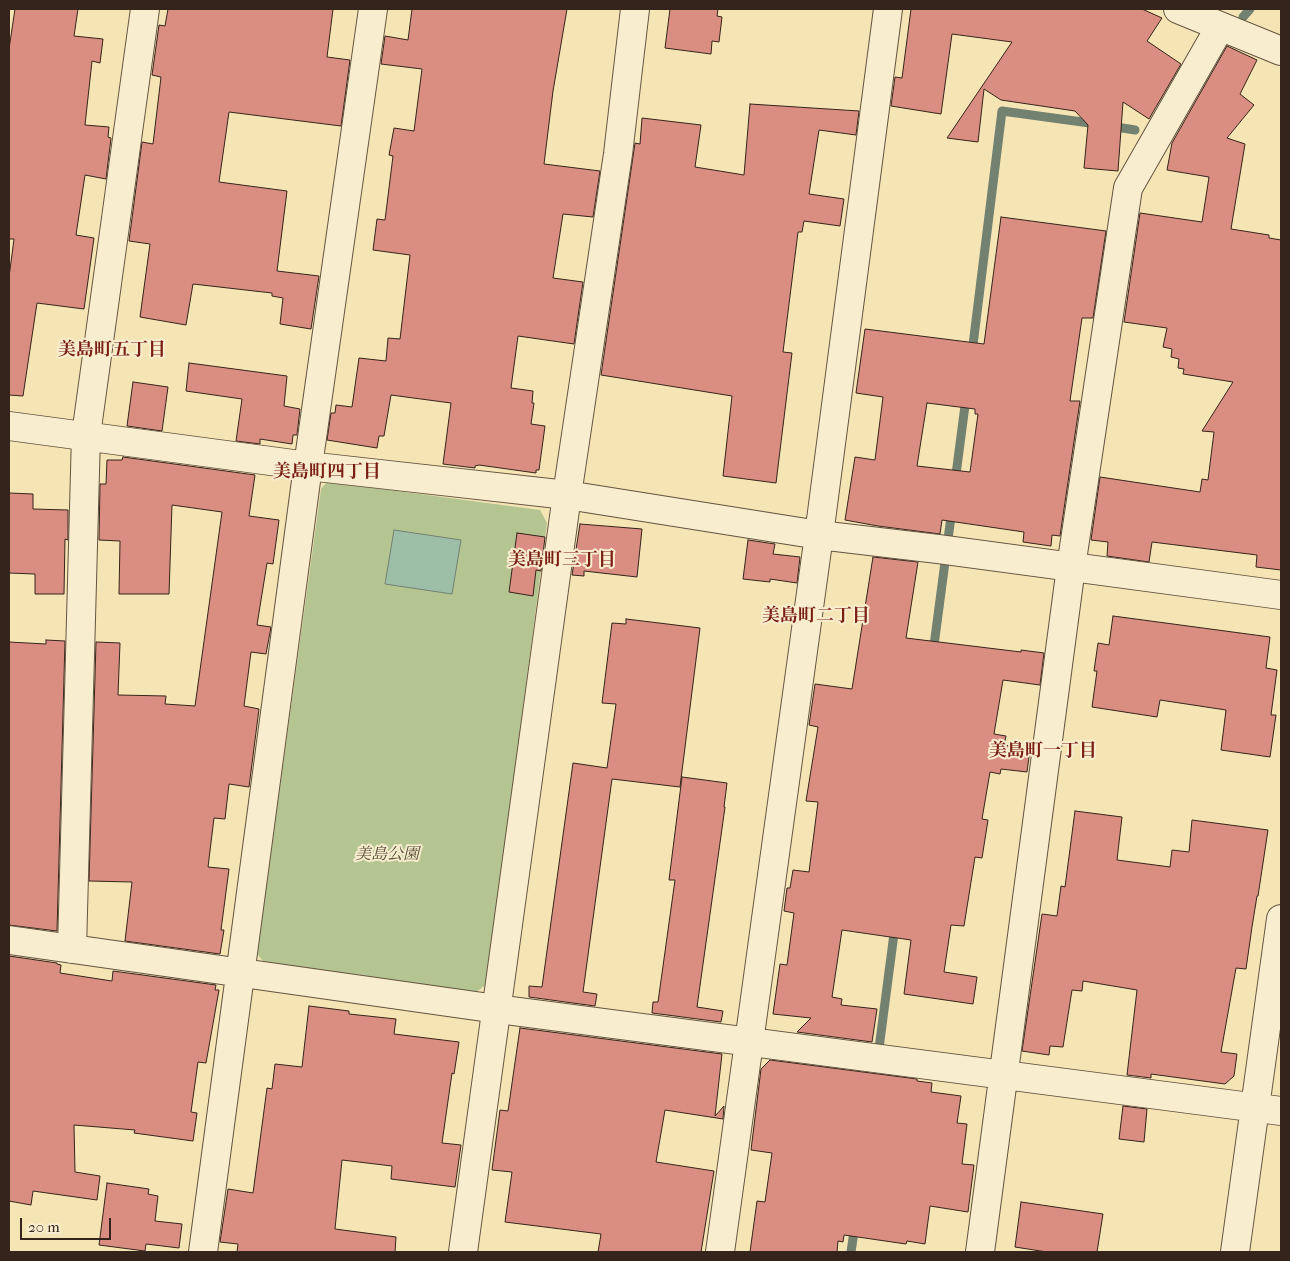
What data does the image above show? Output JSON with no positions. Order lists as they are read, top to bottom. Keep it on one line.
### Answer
{"districts":["美島町五丁目","美島町四丁目","美島町三丁目","美島町二丁目","美島町一丁目"],"parks":["美島公園"],"scale_bar":"20 m"}
